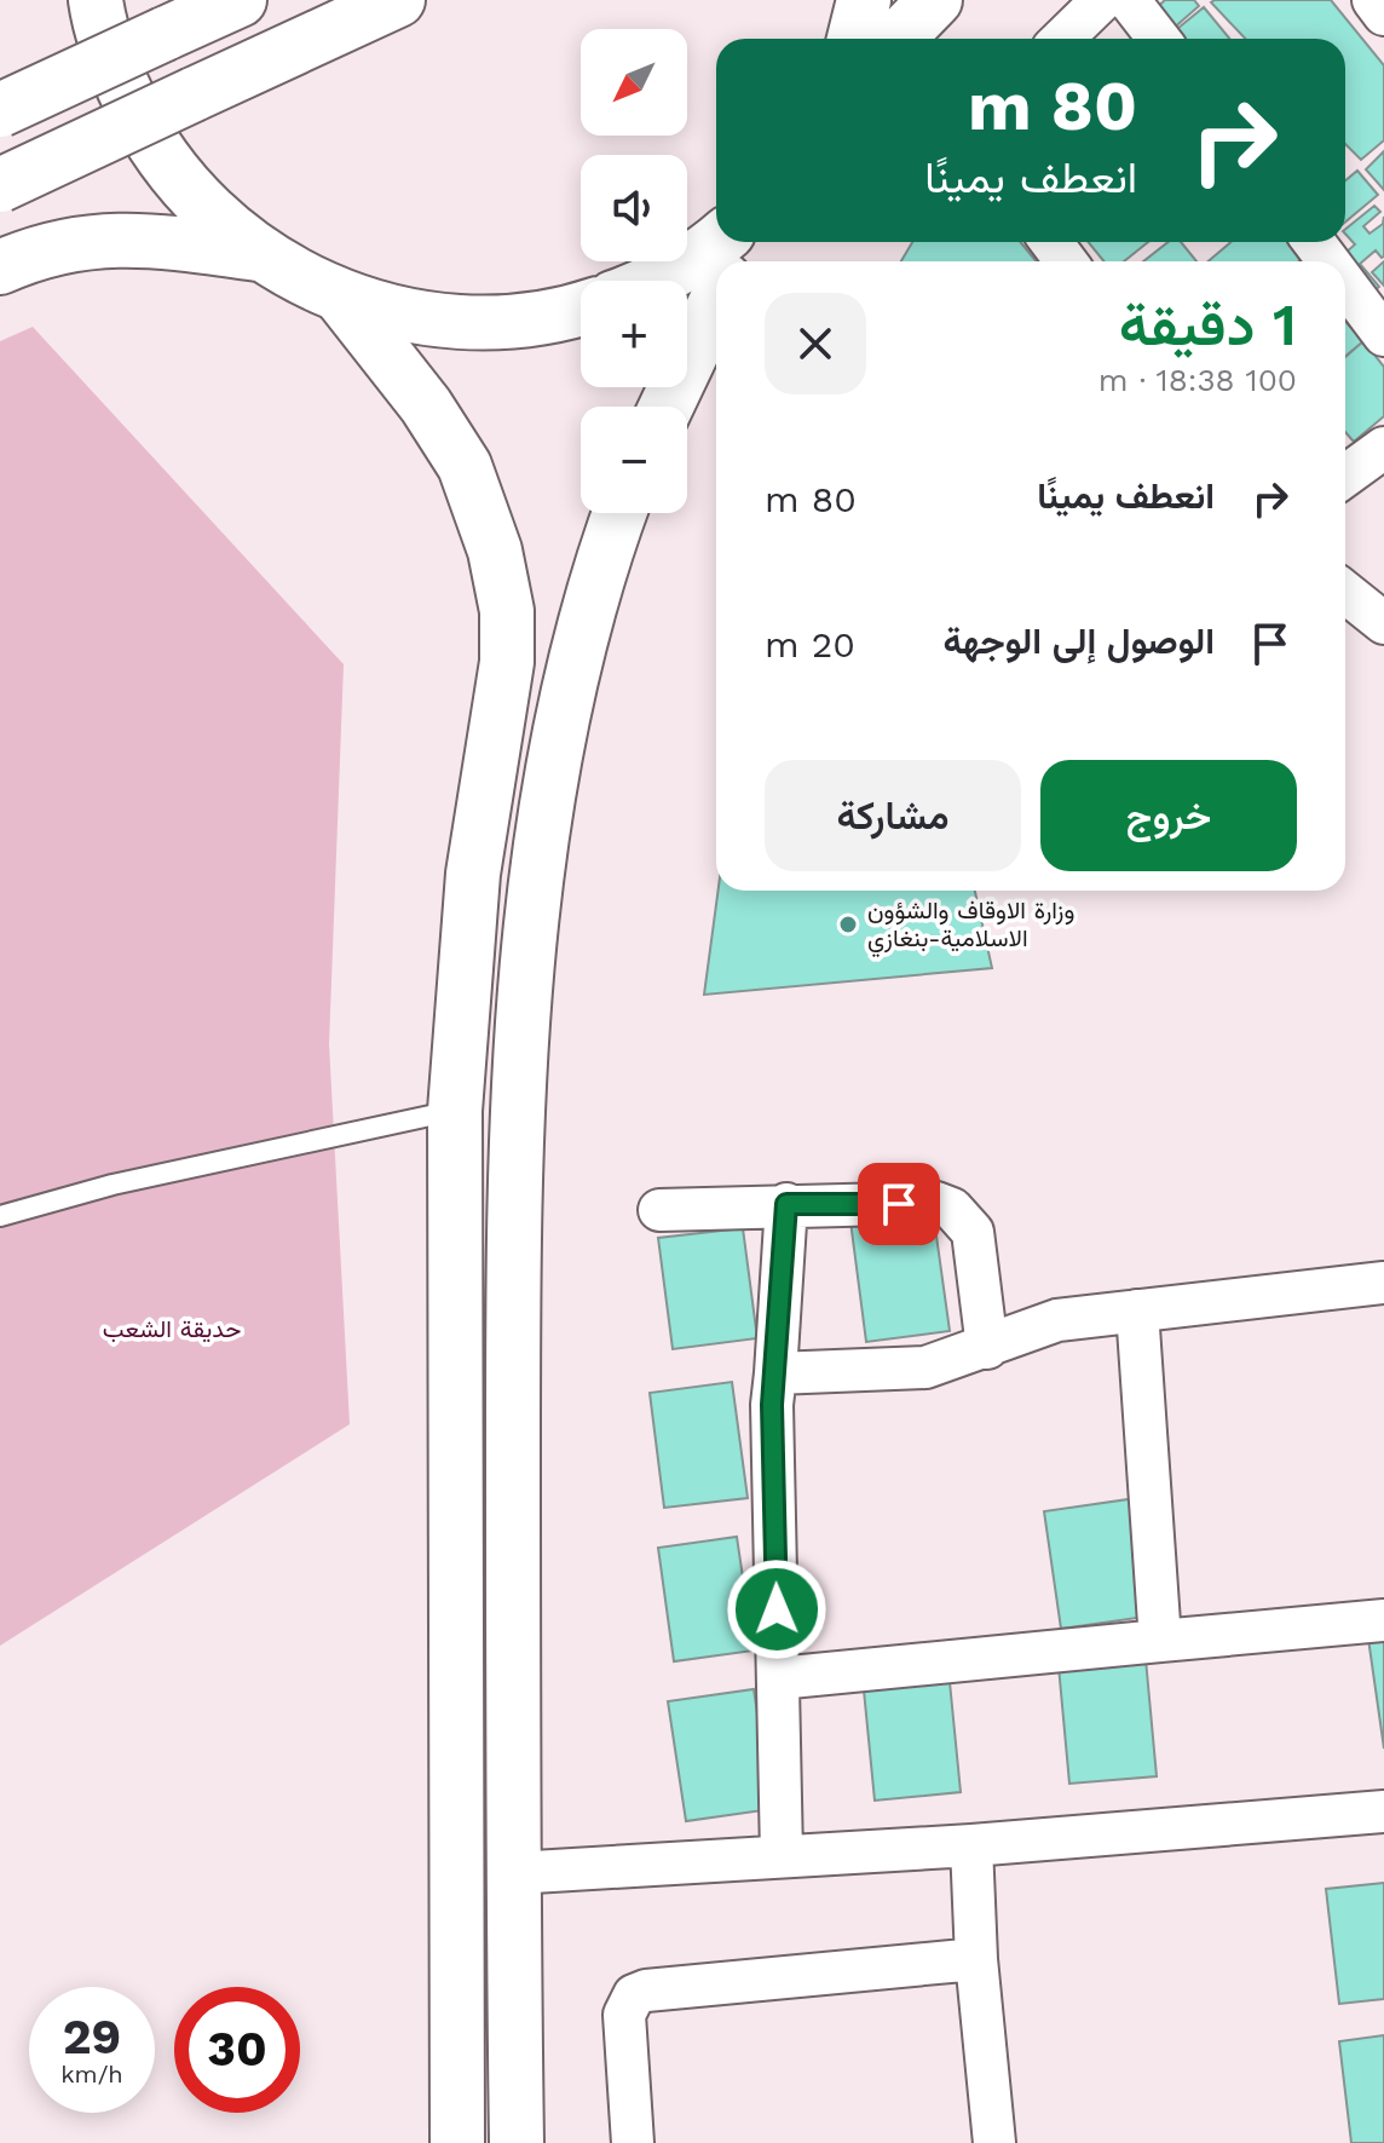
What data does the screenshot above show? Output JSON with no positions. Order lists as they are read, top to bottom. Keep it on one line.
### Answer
{"parks":["حديقة الشعب"],"places":["وزارة الاوقاف والشؤون الاسلامية-بنغازي"],"north":"bottom left","page":{"map_buttons":["+","−"],"turn":["80 m","انعطف يمينًا"],"heading":["1 دقيقة","100 m · 18:38"],"list":[{"name":"انعطف يمينًا","value":"80 m"},{"name":"الوصول إلى الوجهة","value":"20 m"}],"buttons":["خروج","مشاركة"],"speed":"29 km/h","limit":"30"}}
